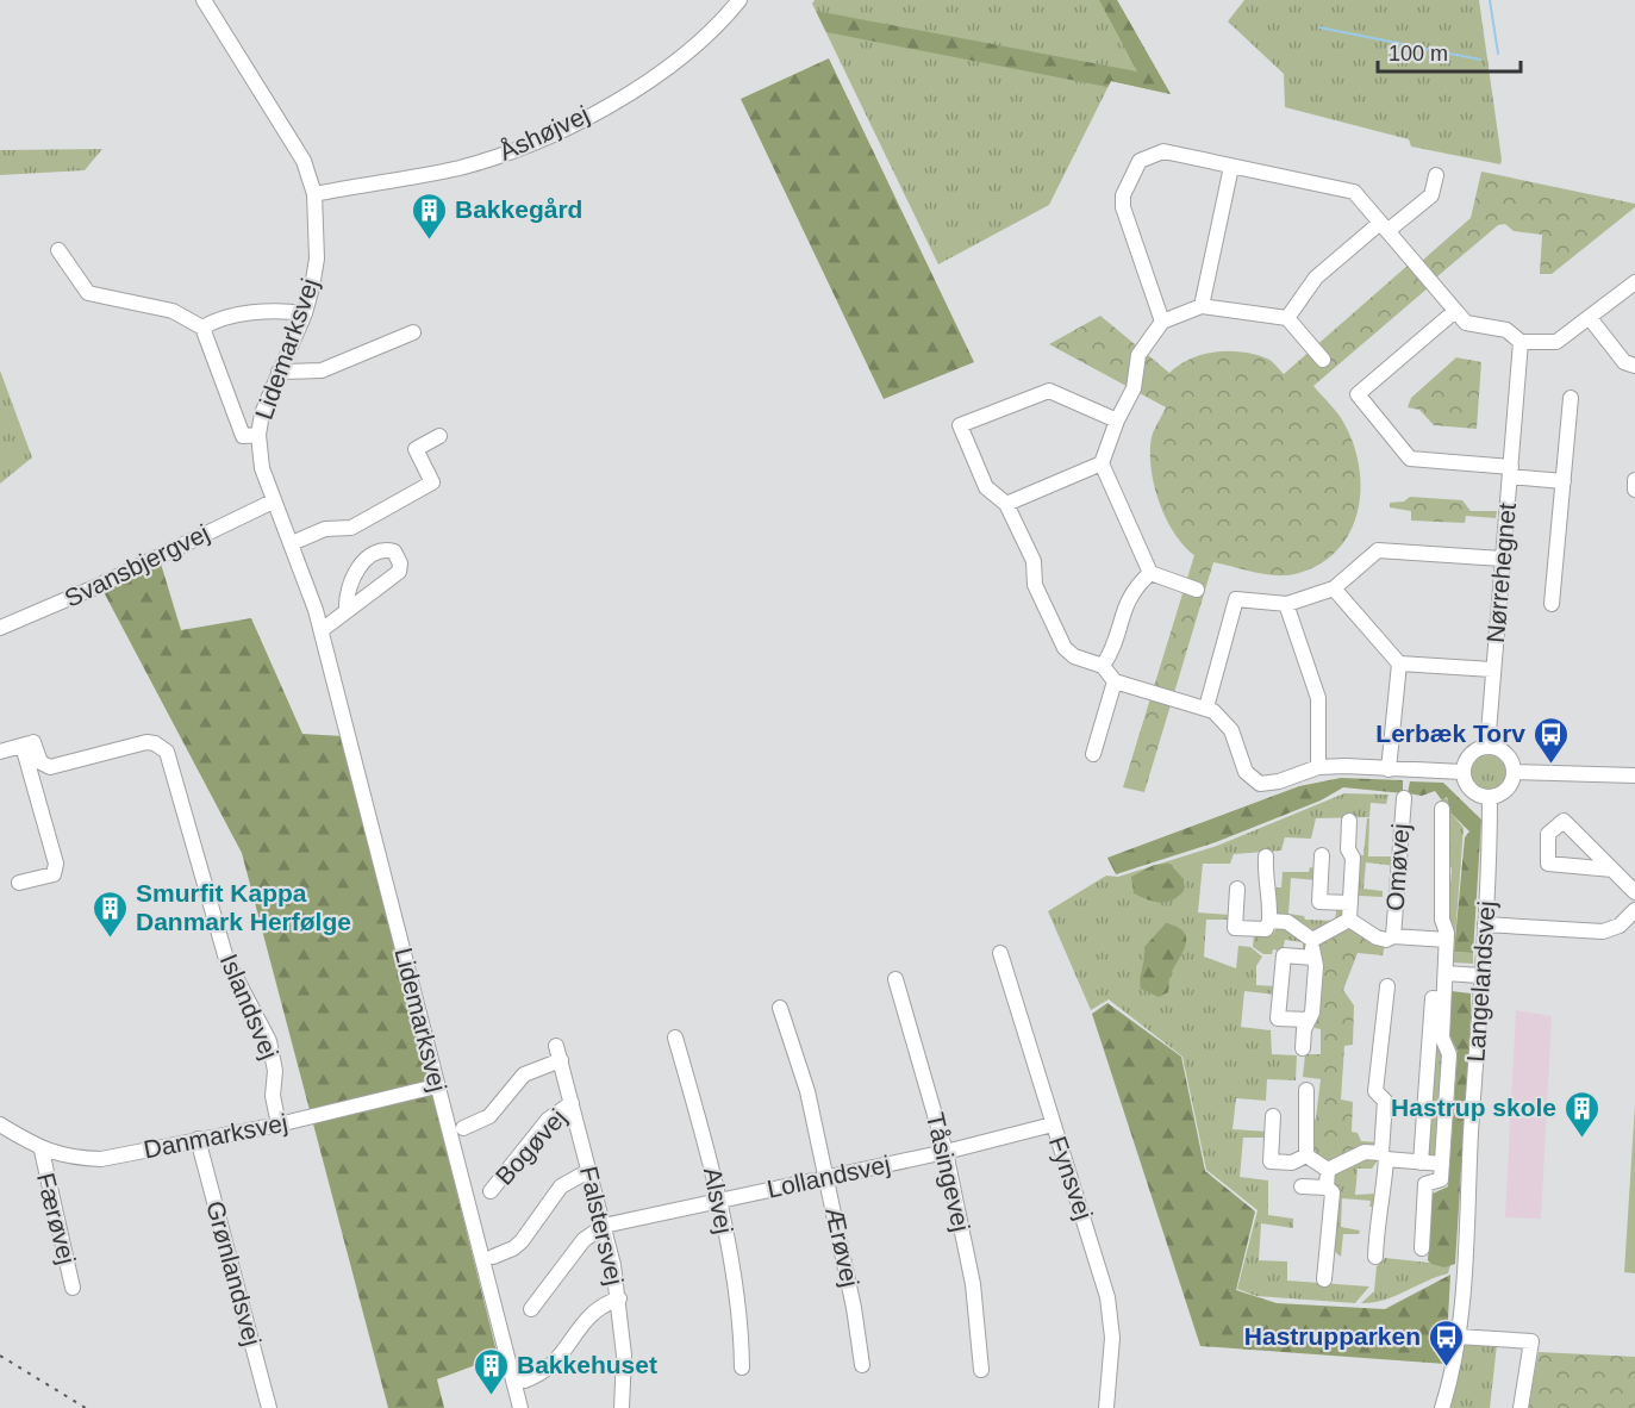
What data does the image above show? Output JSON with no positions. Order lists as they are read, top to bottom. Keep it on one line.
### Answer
{"streets":{"street":["Åshøjvej","Lidemarksvej","Svansbjergvej","Nørrehegnet","Omøvej","Langelandsvej","Islandsvej","Danmarksvej","Bogøvej","Tåsingevej","Lollandsvej","Fynsvej","Alsvej","Færøvej","Falstersvej","Ærøvej","Grønlandsvej"]},"crossings":[["Åshøjvej","Lidemarksvej"],["Lidemarksvej","Svansbjergvej"],["Lidemarksvej","Danmarksvej"],["Nørrehegnet","Langelandsvej"],["Islandsvej","Danmarksvej"],["Danmarksvej","Færøvej"],["Danmarksvej","Grønlandsvej"],["Bogøvej","Falstersvej"],["Tåsingevej","Lollandsvej"],["Lollandsvej","Fynsvej"],["Lollandsvej","Alsvej"],["Lollandsvej","Falstersvej"],["Lollandsvej","Ærøvej"]],"places":{"building":["Bakkegård","Smurfit Kappa Danmark Herfølge","Hastrup skole","Bakkehuset"],"bus stop":["Lerbæk Torv","Hastrupparken"]},"scale_bar":"100 m"}
